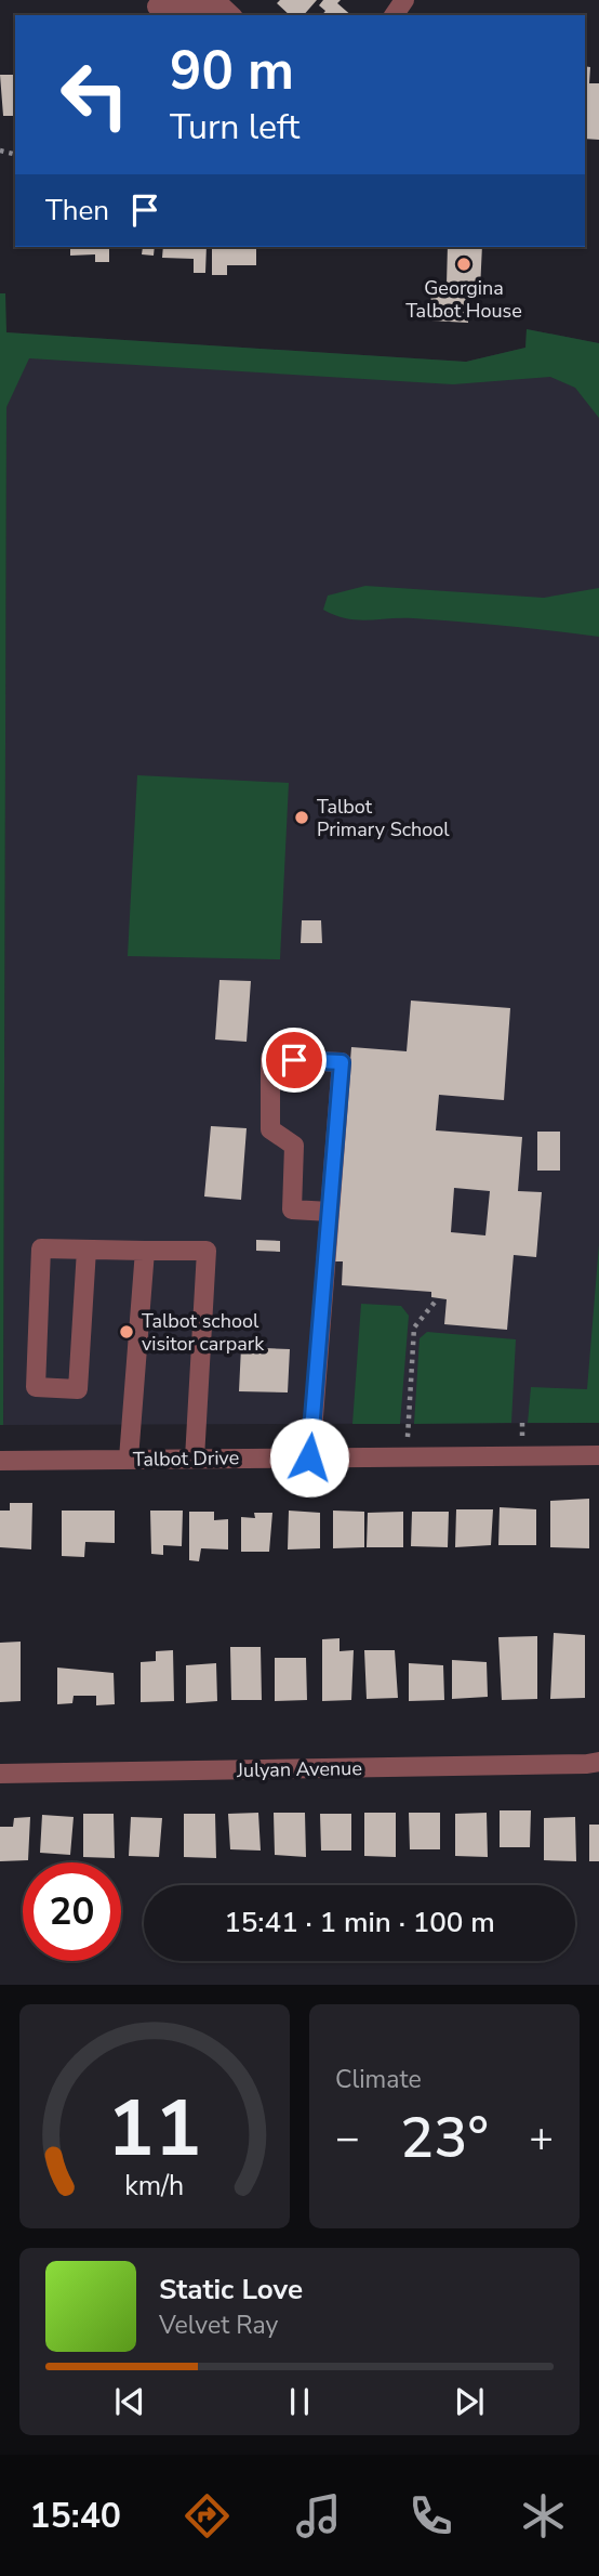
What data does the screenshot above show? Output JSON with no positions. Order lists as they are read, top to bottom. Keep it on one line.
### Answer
{"streets":{"street":["Talbot Drive","Julyan Avenue"]},"places":["Georgina Talbot House","Talbot Primary School","Talbot school visitor carpark"],"page":{"turn":["90 m","Turn left"],"then":"Then","limit":"20","trip":"15:41 · 1 min · 100 m","tile":"Climate","heat":["−","23°","+"],"song":["Static Love","Velvet Ray"],"tabs":"15:40","gauge":["11","km/h"]}}
